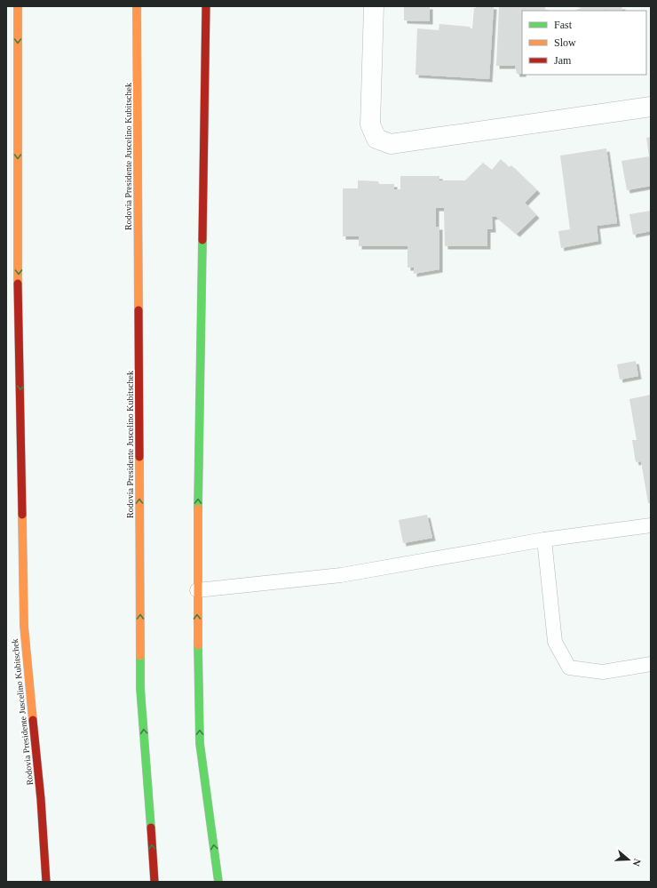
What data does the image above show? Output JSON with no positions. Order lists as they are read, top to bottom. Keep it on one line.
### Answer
{"streets":{"main road":["Rodovia Presidente Juscelino Kubitschek"]},"legend":["Fast","Slow","Jam"],"north":"right"}
